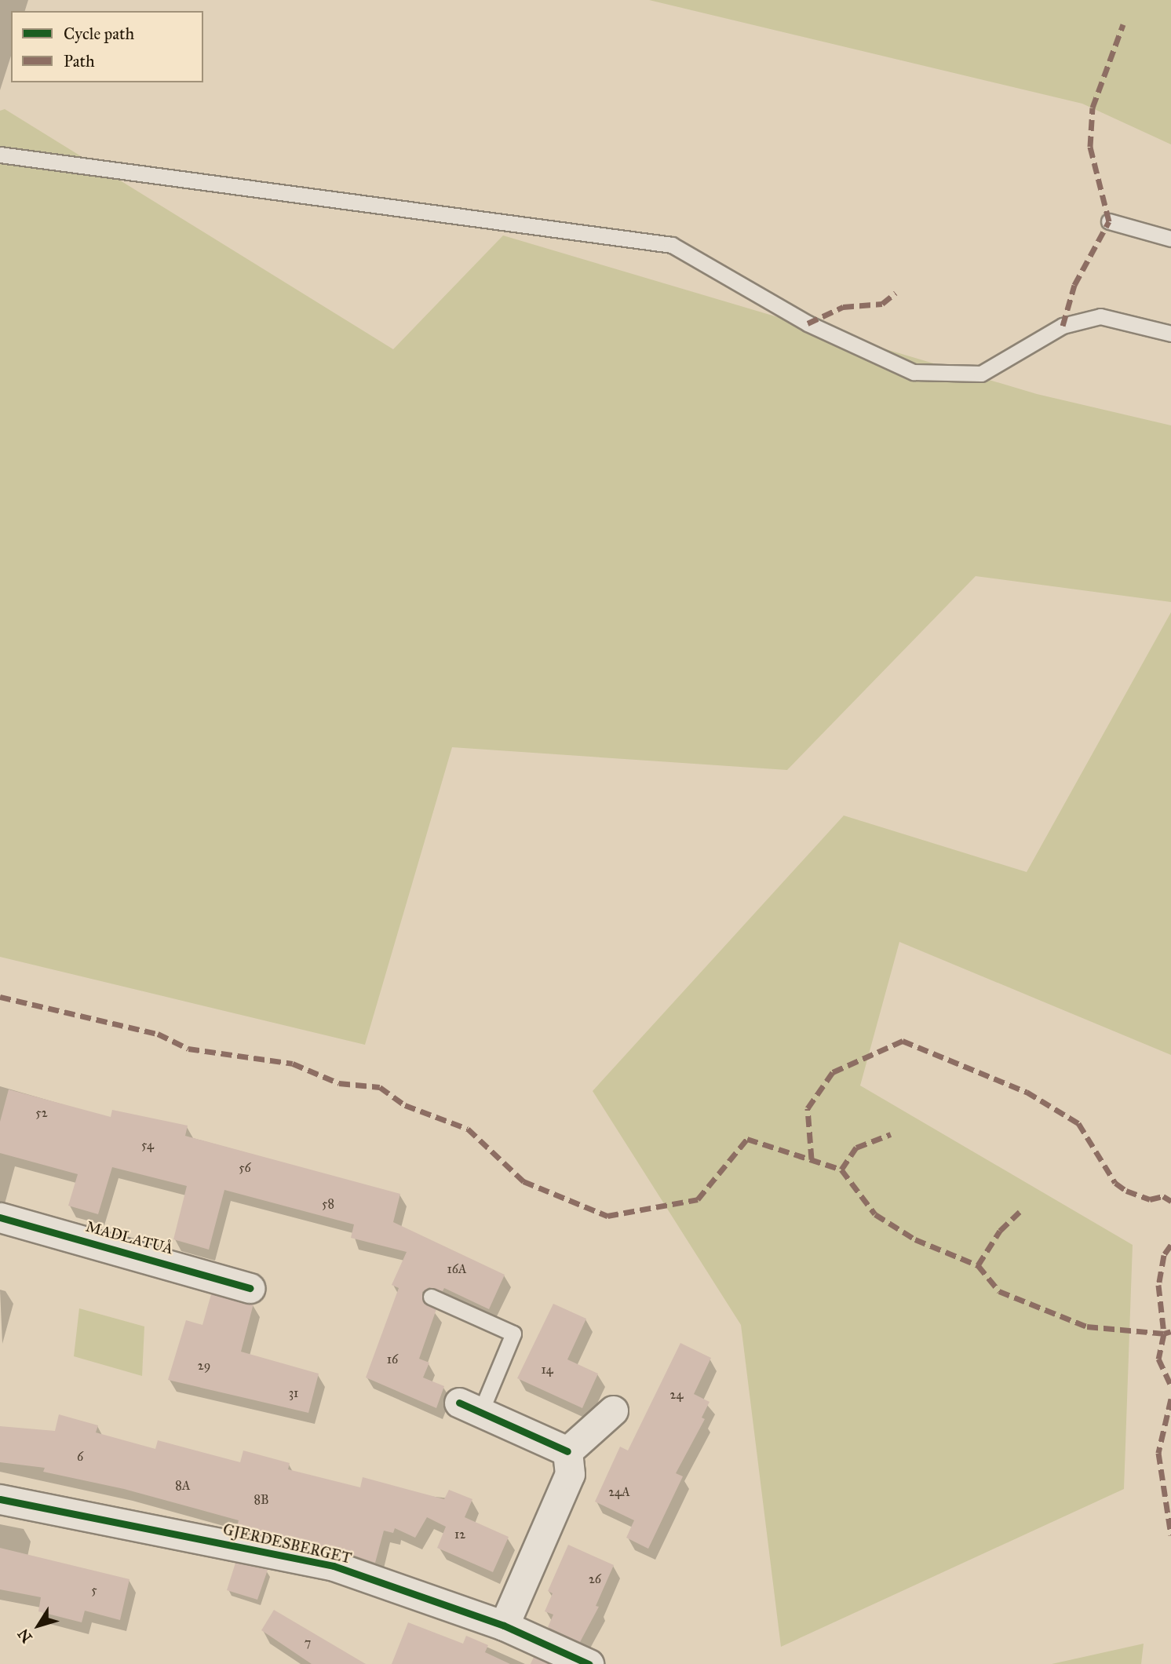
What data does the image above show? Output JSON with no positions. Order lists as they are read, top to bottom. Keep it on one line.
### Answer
{"streets":{"street":["MADLATUÅ","GJERDESBERGET"]},"house_numbers":["52","54","56","58","16A","16","29","14","31","24","6","8A","24A","8B","12","26","5","7"],"legend":["Cycle path","Path"],"north":"bottom left"}
